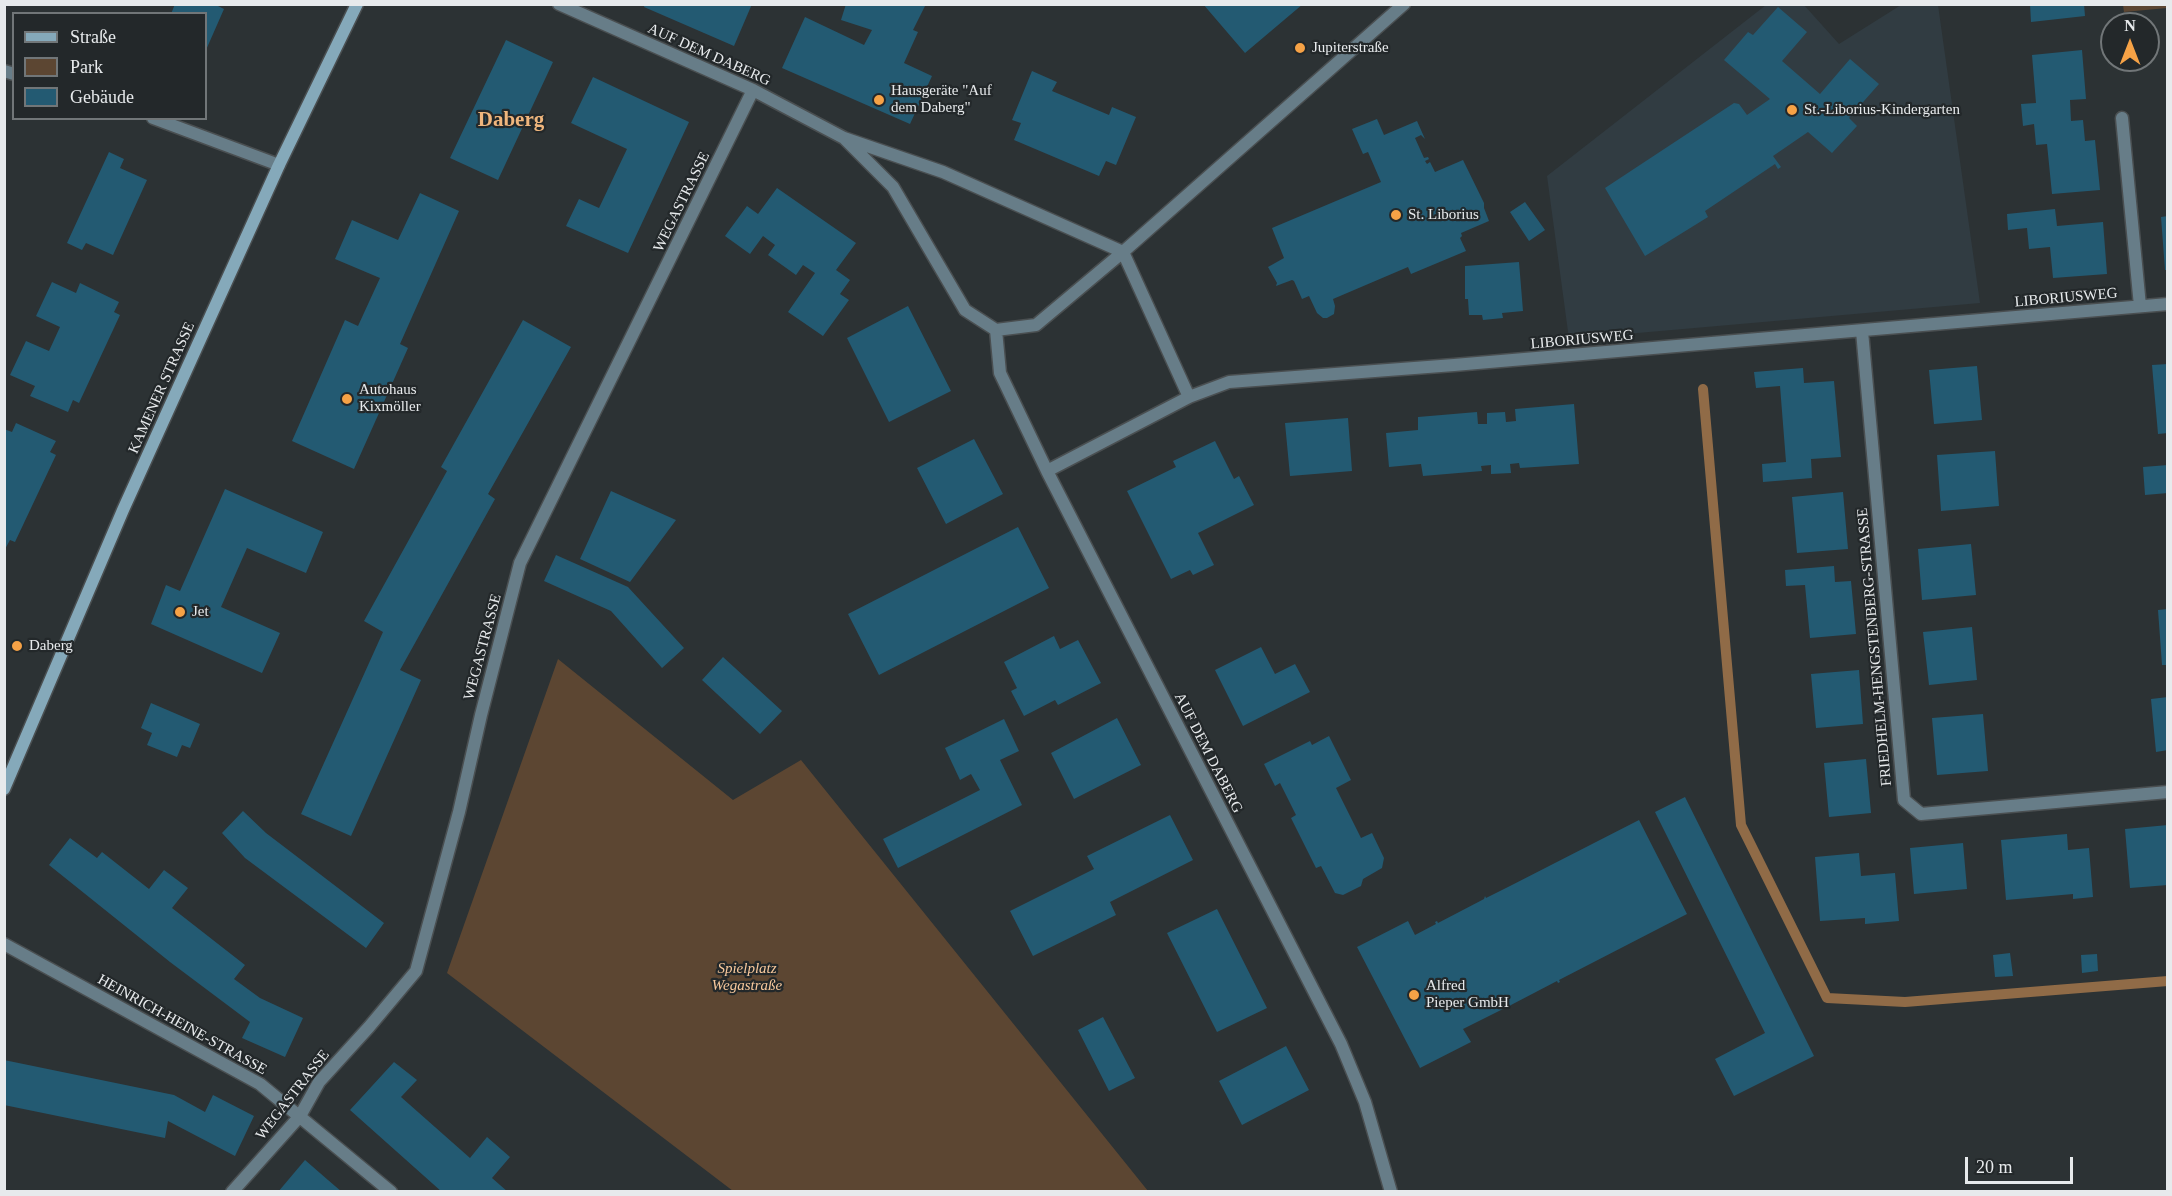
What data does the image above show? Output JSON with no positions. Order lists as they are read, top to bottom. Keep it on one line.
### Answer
{"streets":{"main road":["KAMENER STRASSE"],"street":["AUF DEM DABERG","WEGASTRASSE","LIBORIUSWEG","FRIEDHELM-HENGSTENBERG-STRASSE","HEINRICH-HEINE-STRASSE"]},"crossings":[["AUF DEM DABERG","WEGASTRASSE"],["AUF DEM DABERG","LIBORIUSWEG"],["WEGASTRASSE","HEINRICH-HEINE-STRASSE"],["LIBORIUSWEG","FRIEDHELM-HENGSTENBERG-STRASSE"]],"districts":["Daberg"],"parks":["Spielplatz Wegastraße"],"places":["Jupiterstraße","Hausgeräte \"Auf dem Daberg\"","St.-Liborius-Kindergarten","St. Liborius","Autohaus Kixmöller","Jet","Daberg","Alfred Pieper GmbH"],"legend":["Straße","Park","Gebäude"],"scale_bar":"20 m","north":"top"}
